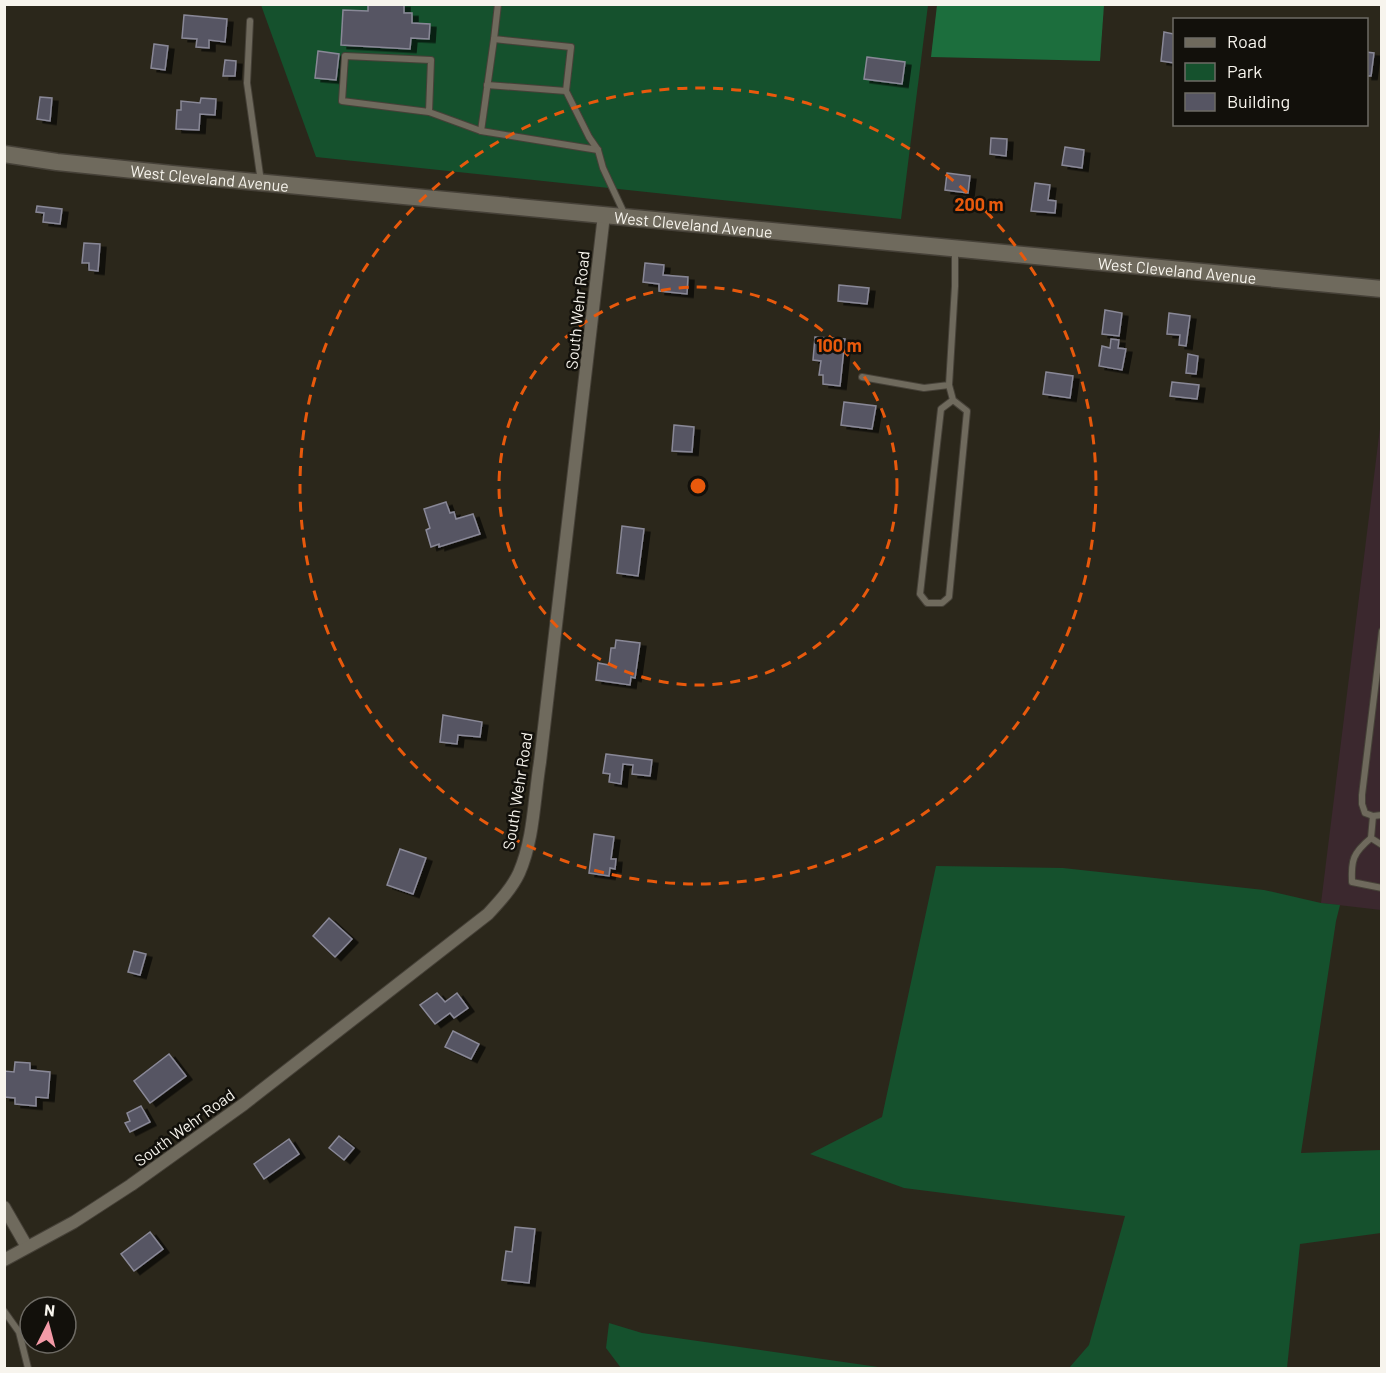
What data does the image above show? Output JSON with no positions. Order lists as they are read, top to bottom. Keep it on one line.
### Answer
{"streets":{"main road":["West Cleveland Avenue"],"street":["South Wehr Road"]},"crossings":[["West Cleveland Avenue","South Wehr Road"]],"legend":["Road","Park","Building"],"north":"top","rings":["200 m","100 m"]}
